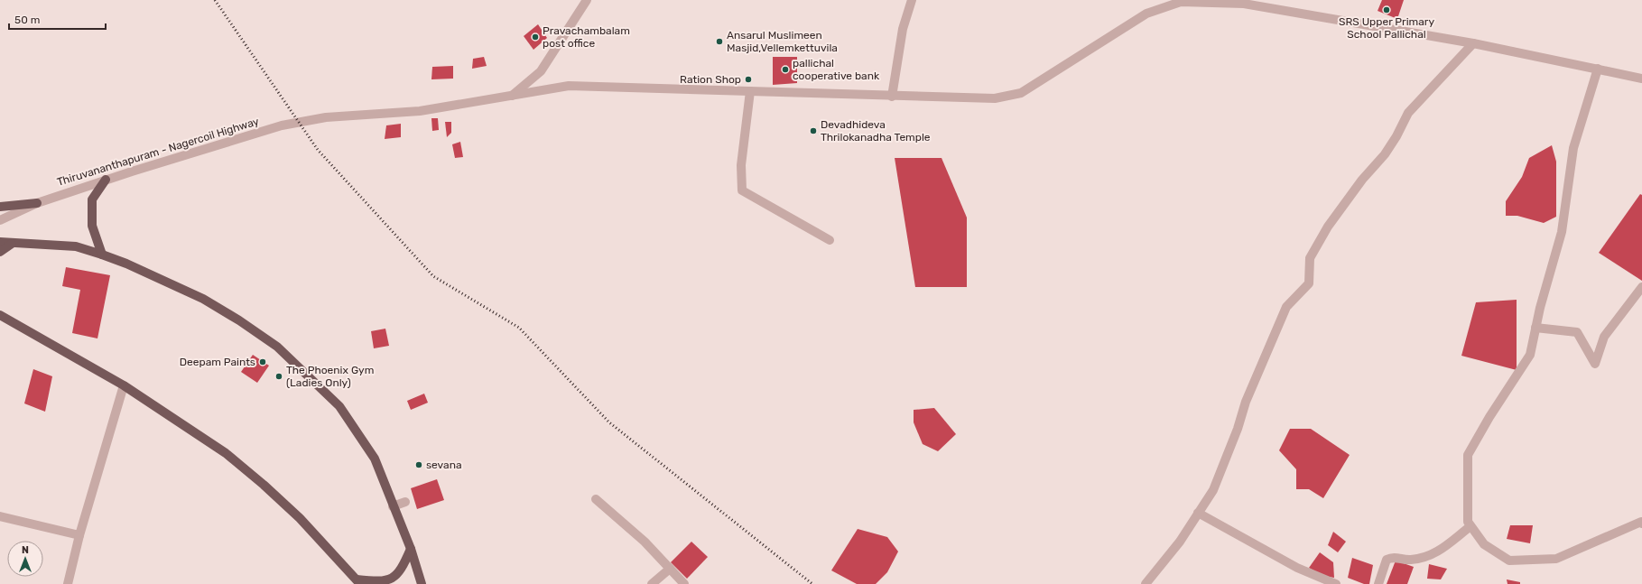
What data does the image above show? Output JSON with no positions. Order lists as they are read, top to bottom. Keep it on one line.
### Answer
{"streets":{"street":["Thiruvananthapuram - Nagercoil Highway"]},"places":["SRS Upper Primary School Pallichal","Pravachambalam post office","Ansarul Muslimeen Masjid,Vellemkettuvila","pallichal cooperative bank","Ration Shop","Devadhideva Thrilokanadha Temple","Deepam Paints","The Phoenix Gym (Ladies Only)","sevana"],"scale_bar":"50 m","north":"top"}
